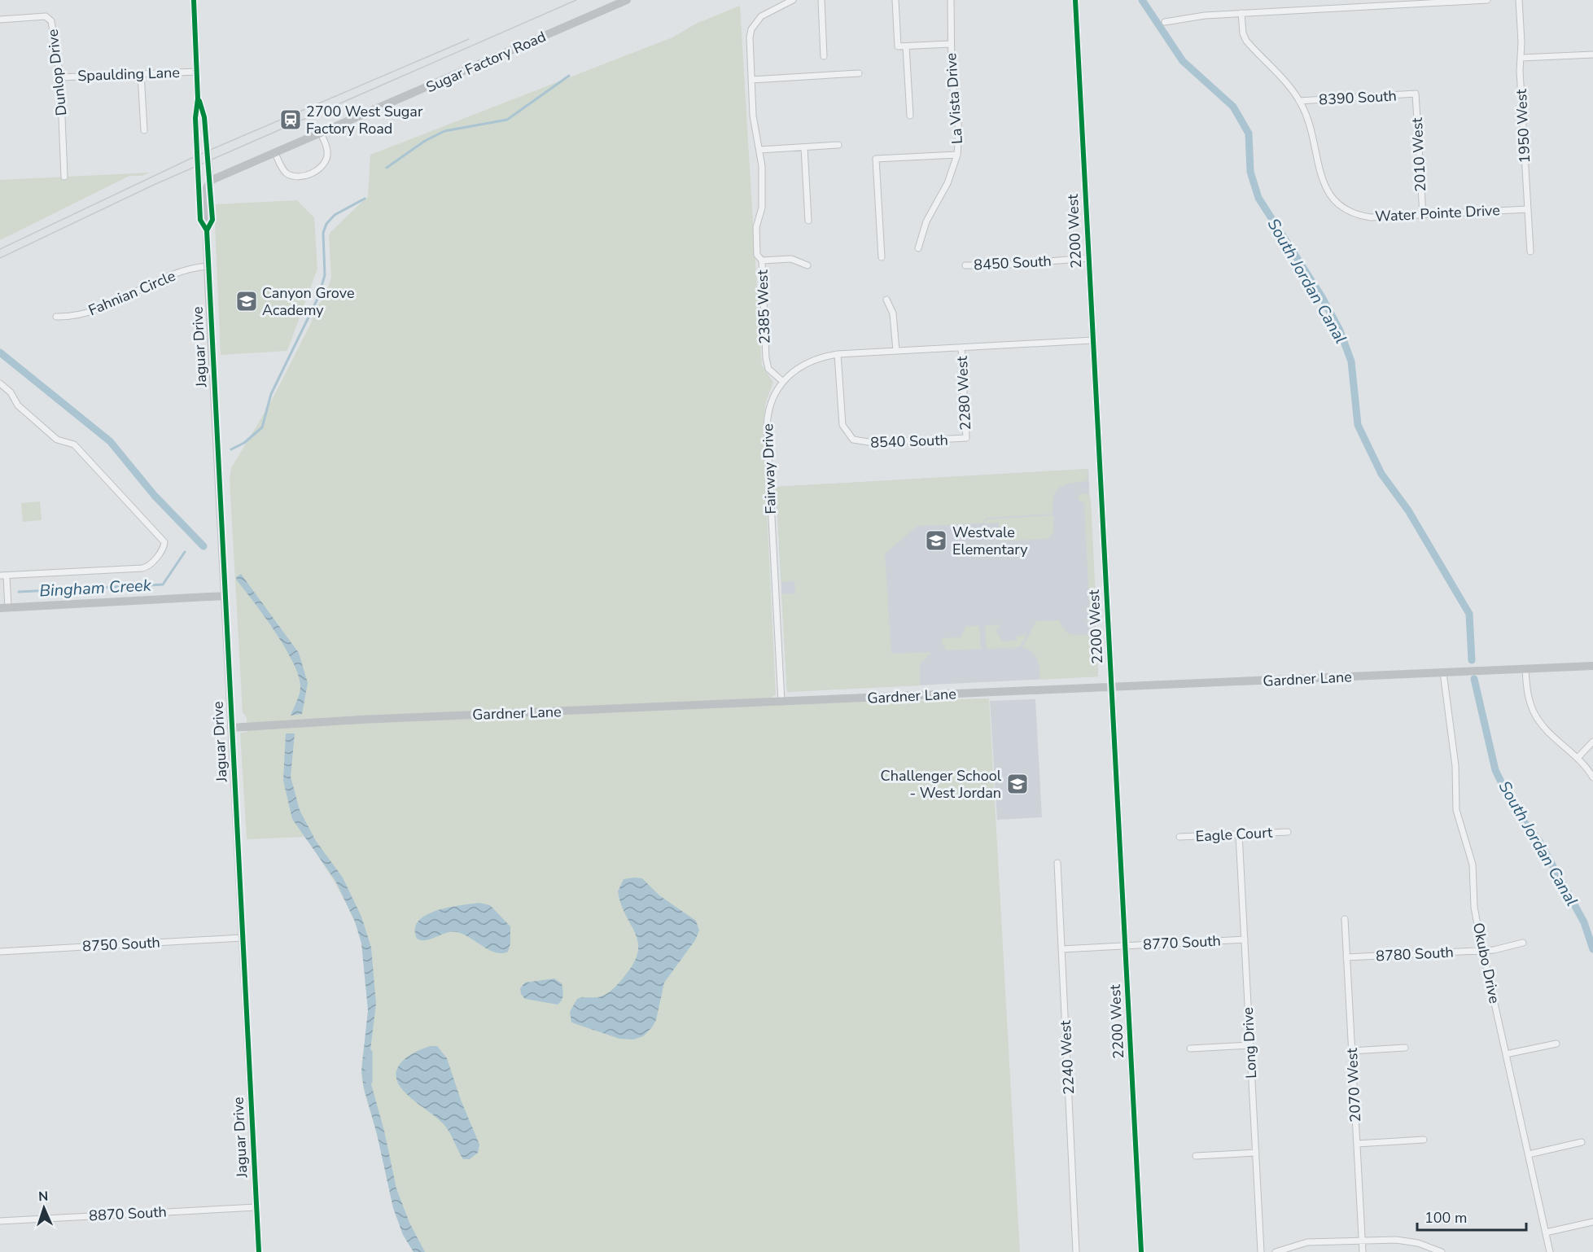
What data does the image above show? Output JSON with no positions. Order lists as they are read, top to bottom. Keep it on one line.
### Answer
{"streets":{"street":["Sugar Factory Road","Dunlop Drive","Spaulding Lane","8390 South","La Vista Drive","1950 West","2010 West","Water Pointe Drive","2200 West","8450 South","Fahnian Circle","2385 West","Jaguar Drive","2280 West","8540 South","Fairway Drive","Gardner Lane","Eagle Court","8770 South","8750 South","8780 South","Okubo Drive","Long Drive","2240 West","2070 West","8870 South"]},"crossings":[["Sugar Factory Road","Jaguar Drive"],["Dunlop Drive","Spaulding Lane"],["Spaulding Lane","Jaguar Drive"],["8390 South","2010 West"],["8390 South","Water Pointe Drive"],["1950 West","Water Pointe Drive"],["2010 West","Water Pointe Drive"],["2200 West","8450 South"],["2200 West","Fairway Drive"],["2200 West","Gardner Lane"],["2200 West","8770 South"],["Fahnian Circle","Jaguar Drive"],["2385 West","Fairway Drive"],["Jaguar Drive","Gardner Lane"],["Jaguar Drive","8750 South"],["Jaguar Drive","8870 South"],["2280 West","8540 South"],["2280 West","Fairway Drive"],["8540 South","Fairway Drive"],["Fairway Drive","Gardner Lane"],["Gardner Lane","Okubo Drive"],["Eagle Court","Long Drive"],["8770 South","Long Drive"],["8770 South","2240 West"],["8780 South","Okubo Drive"],["8780 South","2070 West"]],"water":["South Jordan Canal","Bingham Creek"],"places":{"station":["2700 West Sugar Factory Road"],"school or university":["Canyon Grove Academy","Westvale Elementary","Challenger School - West Jordan"]},"scale_bar":"100 m","north":"top"}
